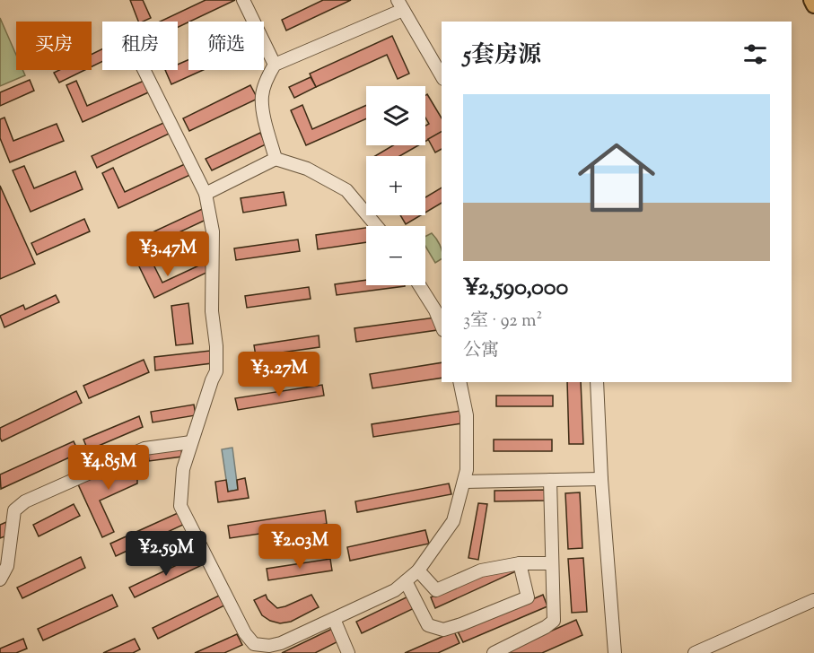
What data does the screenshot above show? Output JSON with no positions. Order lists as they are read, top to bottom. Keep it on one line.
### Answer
{"page":{"chip":["买房","租房","筛选"],"heading":"5套房源","map_buttons":["+","−"],"list":[{"name":"¥2,590,000","note":"3室 · 92 m² · 公寓"}],"price":["¥3.47M","¥3.27M","¥4.85M","¥2.03M","¥2.59M"]}}
